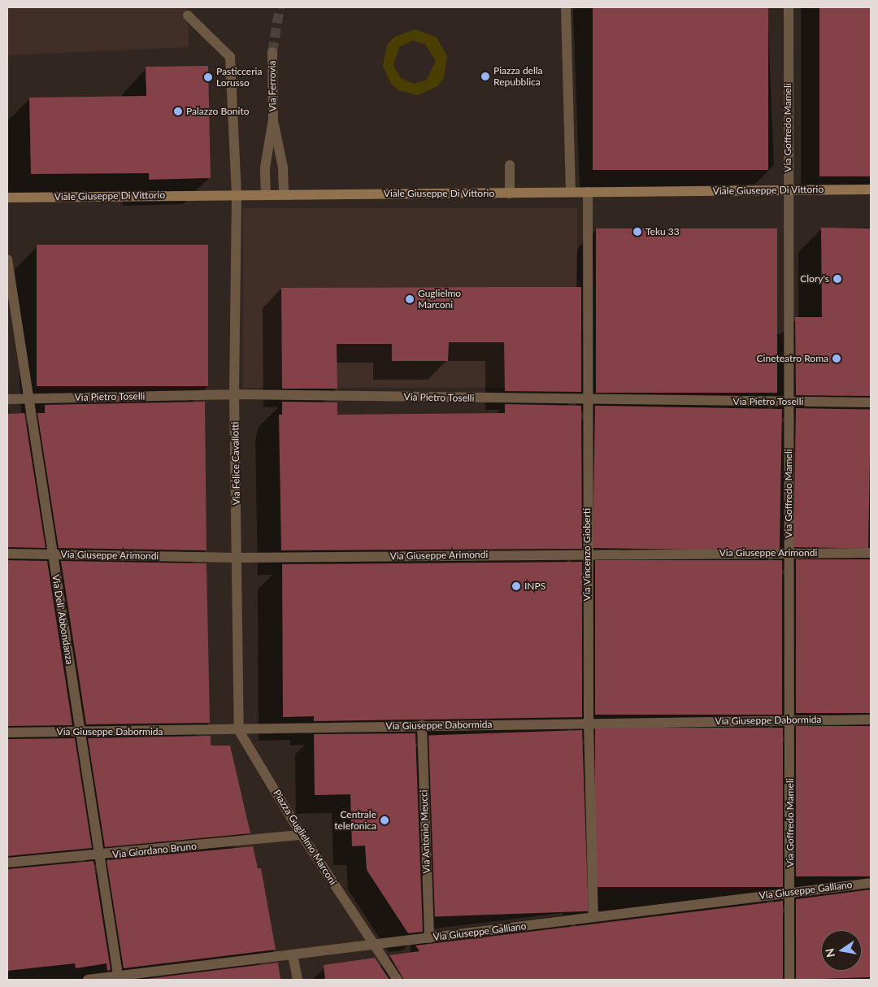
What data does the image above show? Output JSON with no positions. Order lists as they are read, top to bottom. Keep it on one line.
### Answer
{"streets":{"street":["Via Ferrovia","Via Goffredo Mameli","Viale Giuseppe Di Vittorio","Via Pietro Toselli","Via Felice Cavallotti","Via Giuseppe Arimondi","Via Vincenzo Gioberti","Via Dell' Abbondanza","Via Giuseppe Dabormida","Via Antonio Meucci","Piazza Guglielmo Marconi","Via Giordano Bruno","Via Giuseppe Galliano"]},"crossings":[["Via Ferrovia","Viale Giuseppe Di Vittorio"],["Via Goffredo Mameli","Viale Giuseppe Di Vittorio"],["Via Goffredo Mameli","Via Pietro Toselli"],["Via Goffredo Mameli","Via Giuseppe Arimondi"],["Via Goffredo Mameli","Via Giuseppe Dabormida"],["Via Goffredo Mameli","Via Giuseppe Galliano"],["Viale Giuseppe Di Vittorio","Via Felice Cavallotti"],["Viale Giuseppe Di Vittorio","Via Vincenzo Gioberti"],["Via Pietro Toselli","Via Felice Cavallotti"],["Via Pietro Toselli","Via Vincenzo Gioberti"],["Via Pietro Toselli","Via Dell' Abbondanza"],["Via Felice Cavallotti","Via Giuseppe Arimondi"],["Via Felice Cavallotti","Via Giuseppe Dabormida"],["Via Felice Cavallotti","Piazza Guglielmo Marconi"],["Via Giuseppe Arimondi","Via Vincenzo Gioberti"],["Via Giuseppe Arimondi","Via Dell' Abbondanza"],["Via Vincenzo Gioberti","Via Giuseppe Dabormida"],["Via Vincenzo Gioberti","Via Giuseppe Galliano"],["Via Dell' Abbondanza","Via Giuseppe Dabormida"],["Via Dell' Abbondanza","Via Giordano Bruno"],["Via Dell' Abbondanza","Via Giuseppe Galliano"],["Via Giuseppe Dabormida","Via Antonio Meucci"],["Via Giuseppe Dabormida","Piazza Guglielmo Marconi"],["Via Antonio Meucci","Via Giuseppe Galliano"],["Piazza Guglielmo Marconi","Via Giordano Bruno"],["Piazza Guglielmo Marconi","Via Giuseppe Galliano"]],"places":["Piazza della Repubblica","Pasticceria Lorusso","Palazzo Bonito","Teku 33","Clory's","Guglielmo Marconi","Cineteatro Roma","INPS","Centrale telefonica"],"north":"left"}
